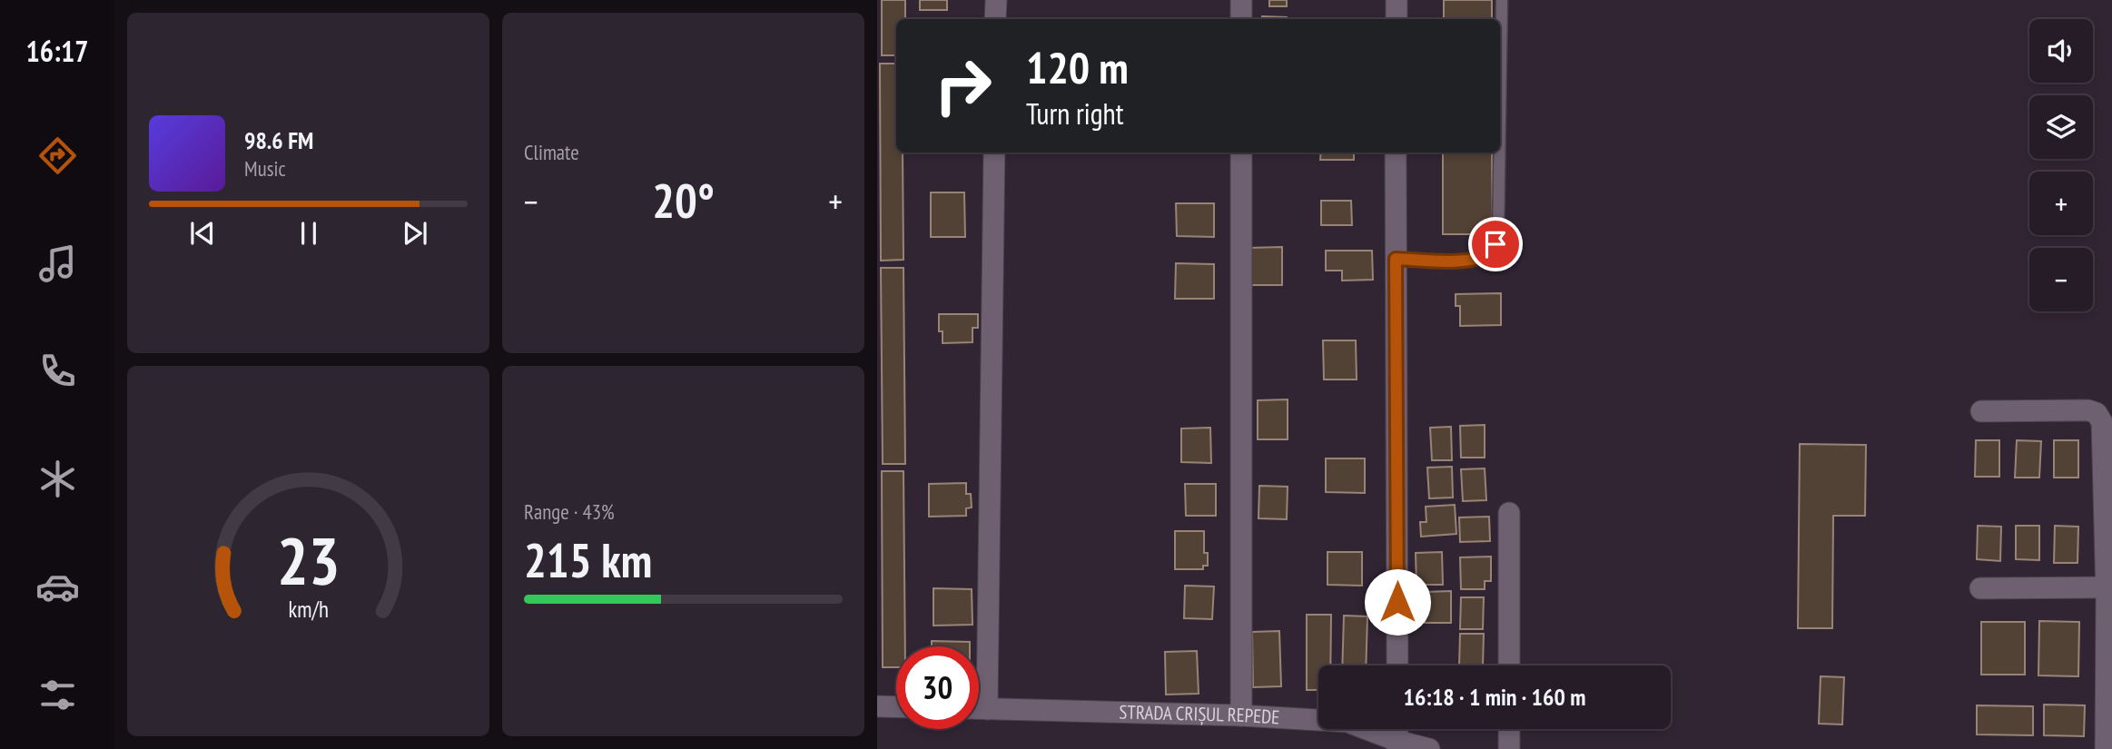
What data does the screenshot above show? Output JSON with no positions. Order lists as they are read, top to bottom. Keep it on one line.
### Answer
{"streets":{"street":["STRADA CRIȘUL REPEDE"]},"page":{"tabs":"16:17","tile":["Climate",["Range · 43%","215 km"]],"map_buttons":["+","−"],"turn":["120 m","Turn right"],"song":["98.6 FM","Music"],"heat":["−","20°","+"],"limit":"30","trip":"16:18 · 1 min · 160 m","gauge":["23","km/h"]}}
